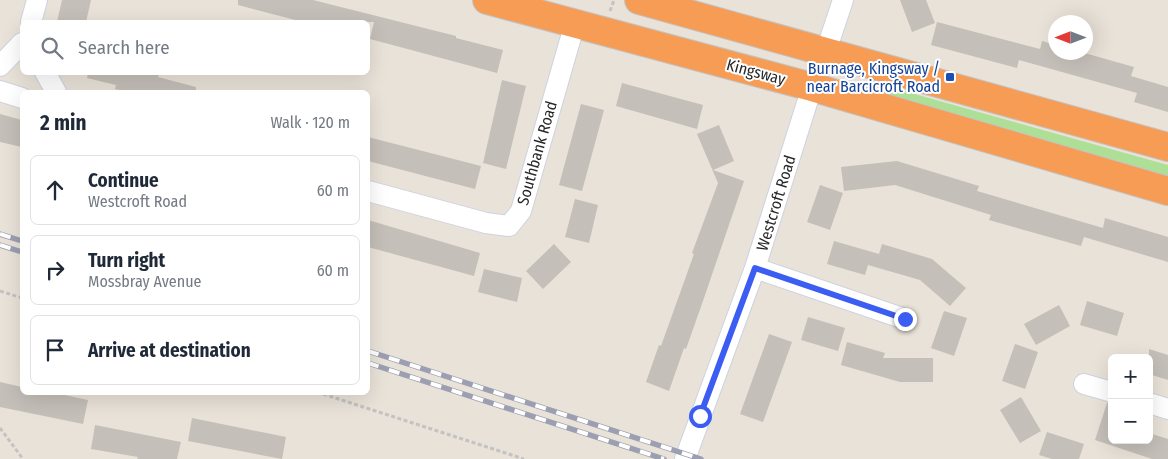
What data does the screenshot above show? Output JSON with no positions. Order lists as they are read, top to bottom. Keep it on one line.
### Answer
{"streets":{"highway":["Kingsway"],"street":["Southbank Road","Westcroft Road"]},"crossings":[["Kingsway","Southbank Road"],["Kingsway","Westcroft Road"]],"places":{"transit":["Burnage, Kingsway / near Barcicroft Road"]},"north":"left","page":{"search":"Search here","heading":["2 min","Walk · 120 m"],"list":[["Continue","Westcroft Road","60 m"],["Turn right","Mossbray Avenue","60 m"],"Arrive at destination"],"map_buttons":["+","−"]}}
